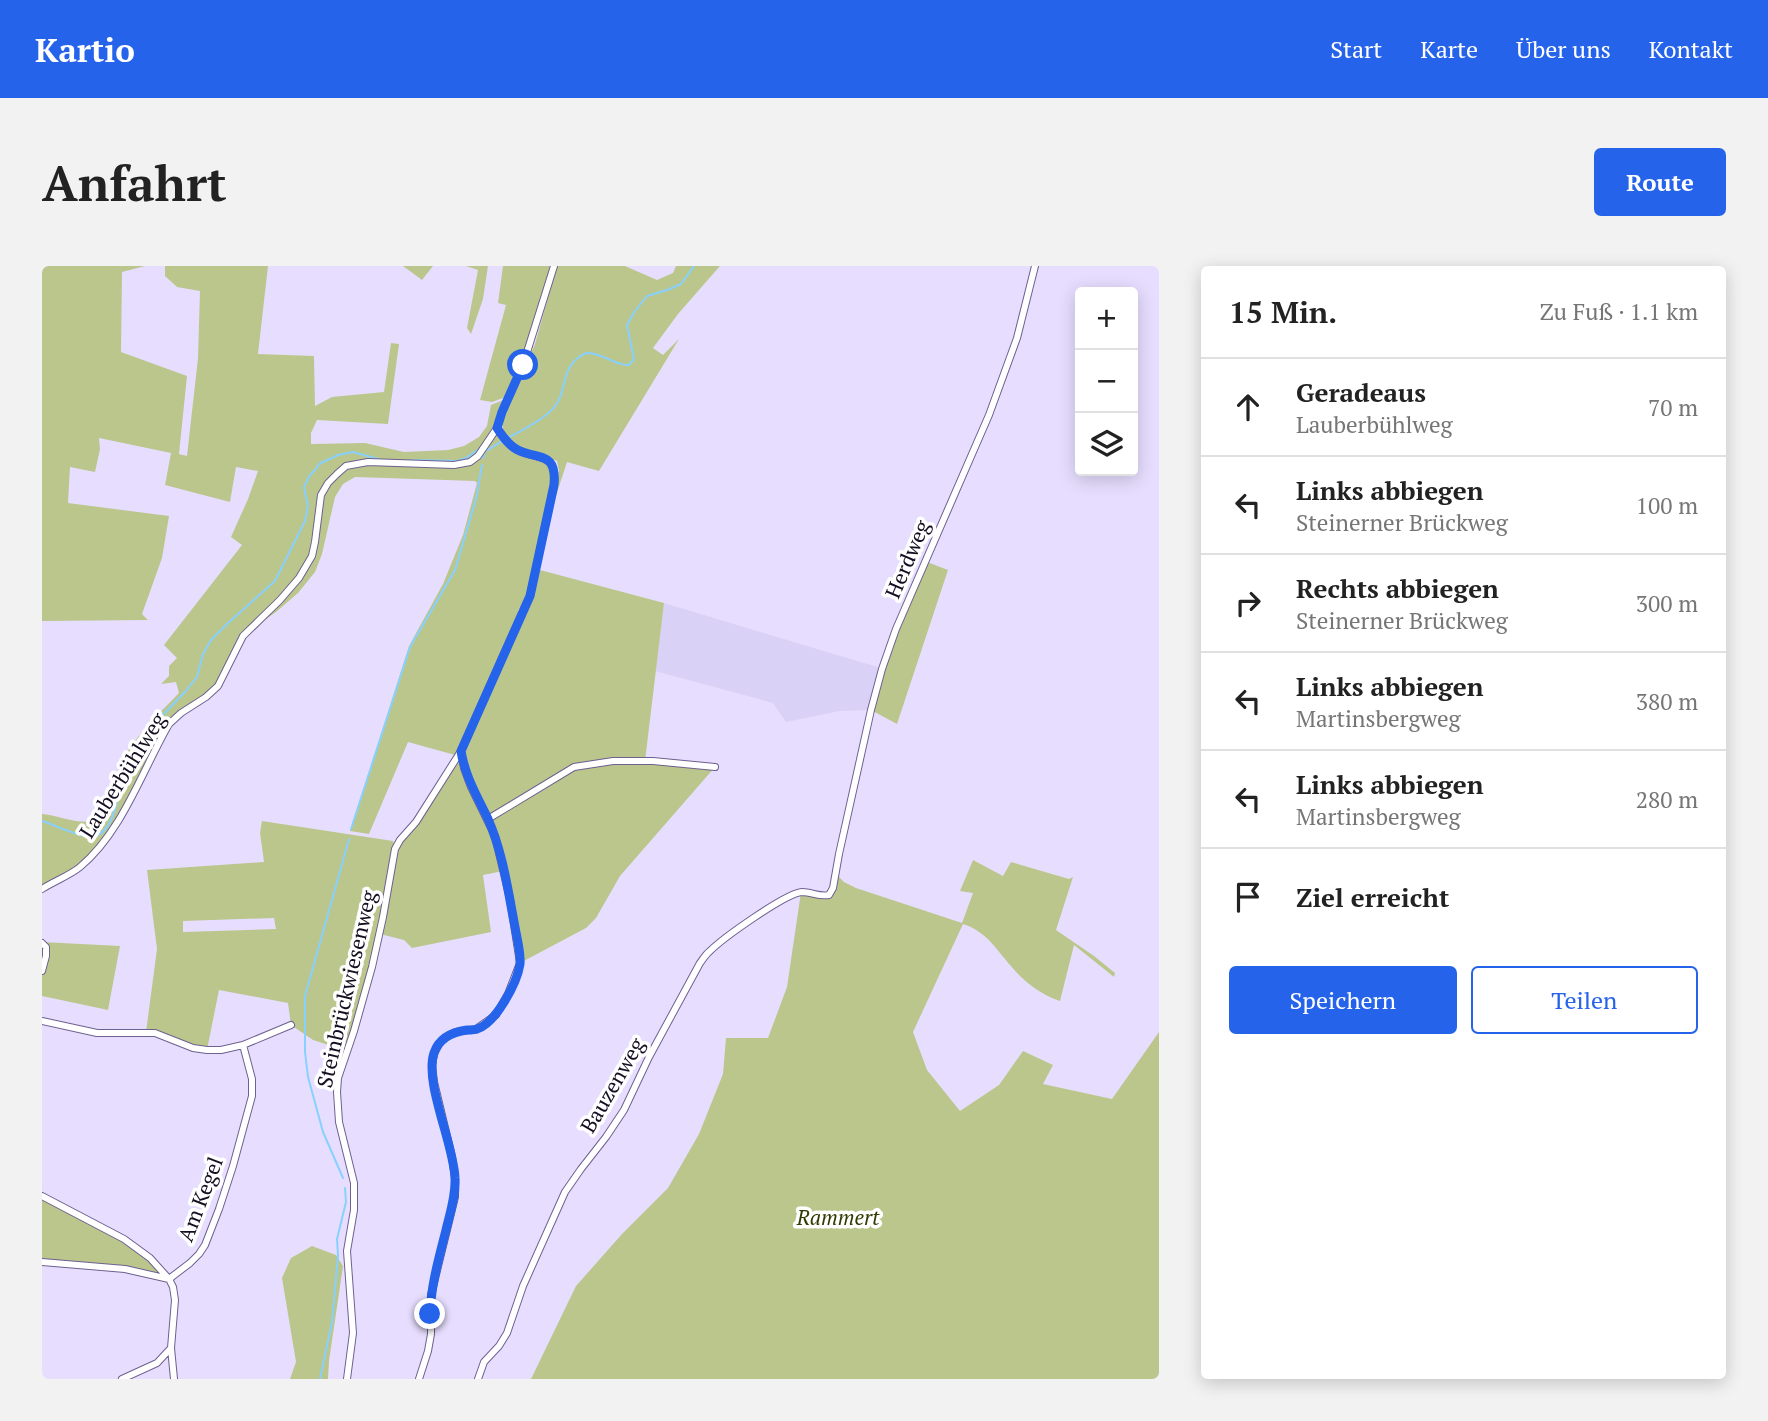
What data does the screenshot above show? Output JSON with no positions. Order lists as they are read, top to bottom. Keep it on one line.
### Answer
{"streets":{"street":["Herdweg","Lauberbühlweg","Steinbrückwiesenweg","Bauzenweg","Am Kegel"]},"crossings":[["Herdweg","Bauzenweg"],["Lauberbühlweg","Steinbrückwiesenweg"]],"parks":["Rammert"],"page":{"header":"Kartio","nav":["Start","Karte","Über uns","Kontakt"],"buttons":["Route",["Speichern","Teilen"]],"title":"Anfahrt","heading":["15 Min.","Zu Fuß · 1.1 km"],"map_buttons":["+","−"],"list":[["Geradeaus","Lauberbühlweg","70 m"],["Links abbiegen","Steinerner Brückweg","100 m"],["Rechts abbiegen","Steinerner Brückweg","300 m"],["Links abbiegen","Martinsbergweg","380 m"],["Links abbiegen","Martinsbergweg","280 m"],"Ziel erreicht"]}}
